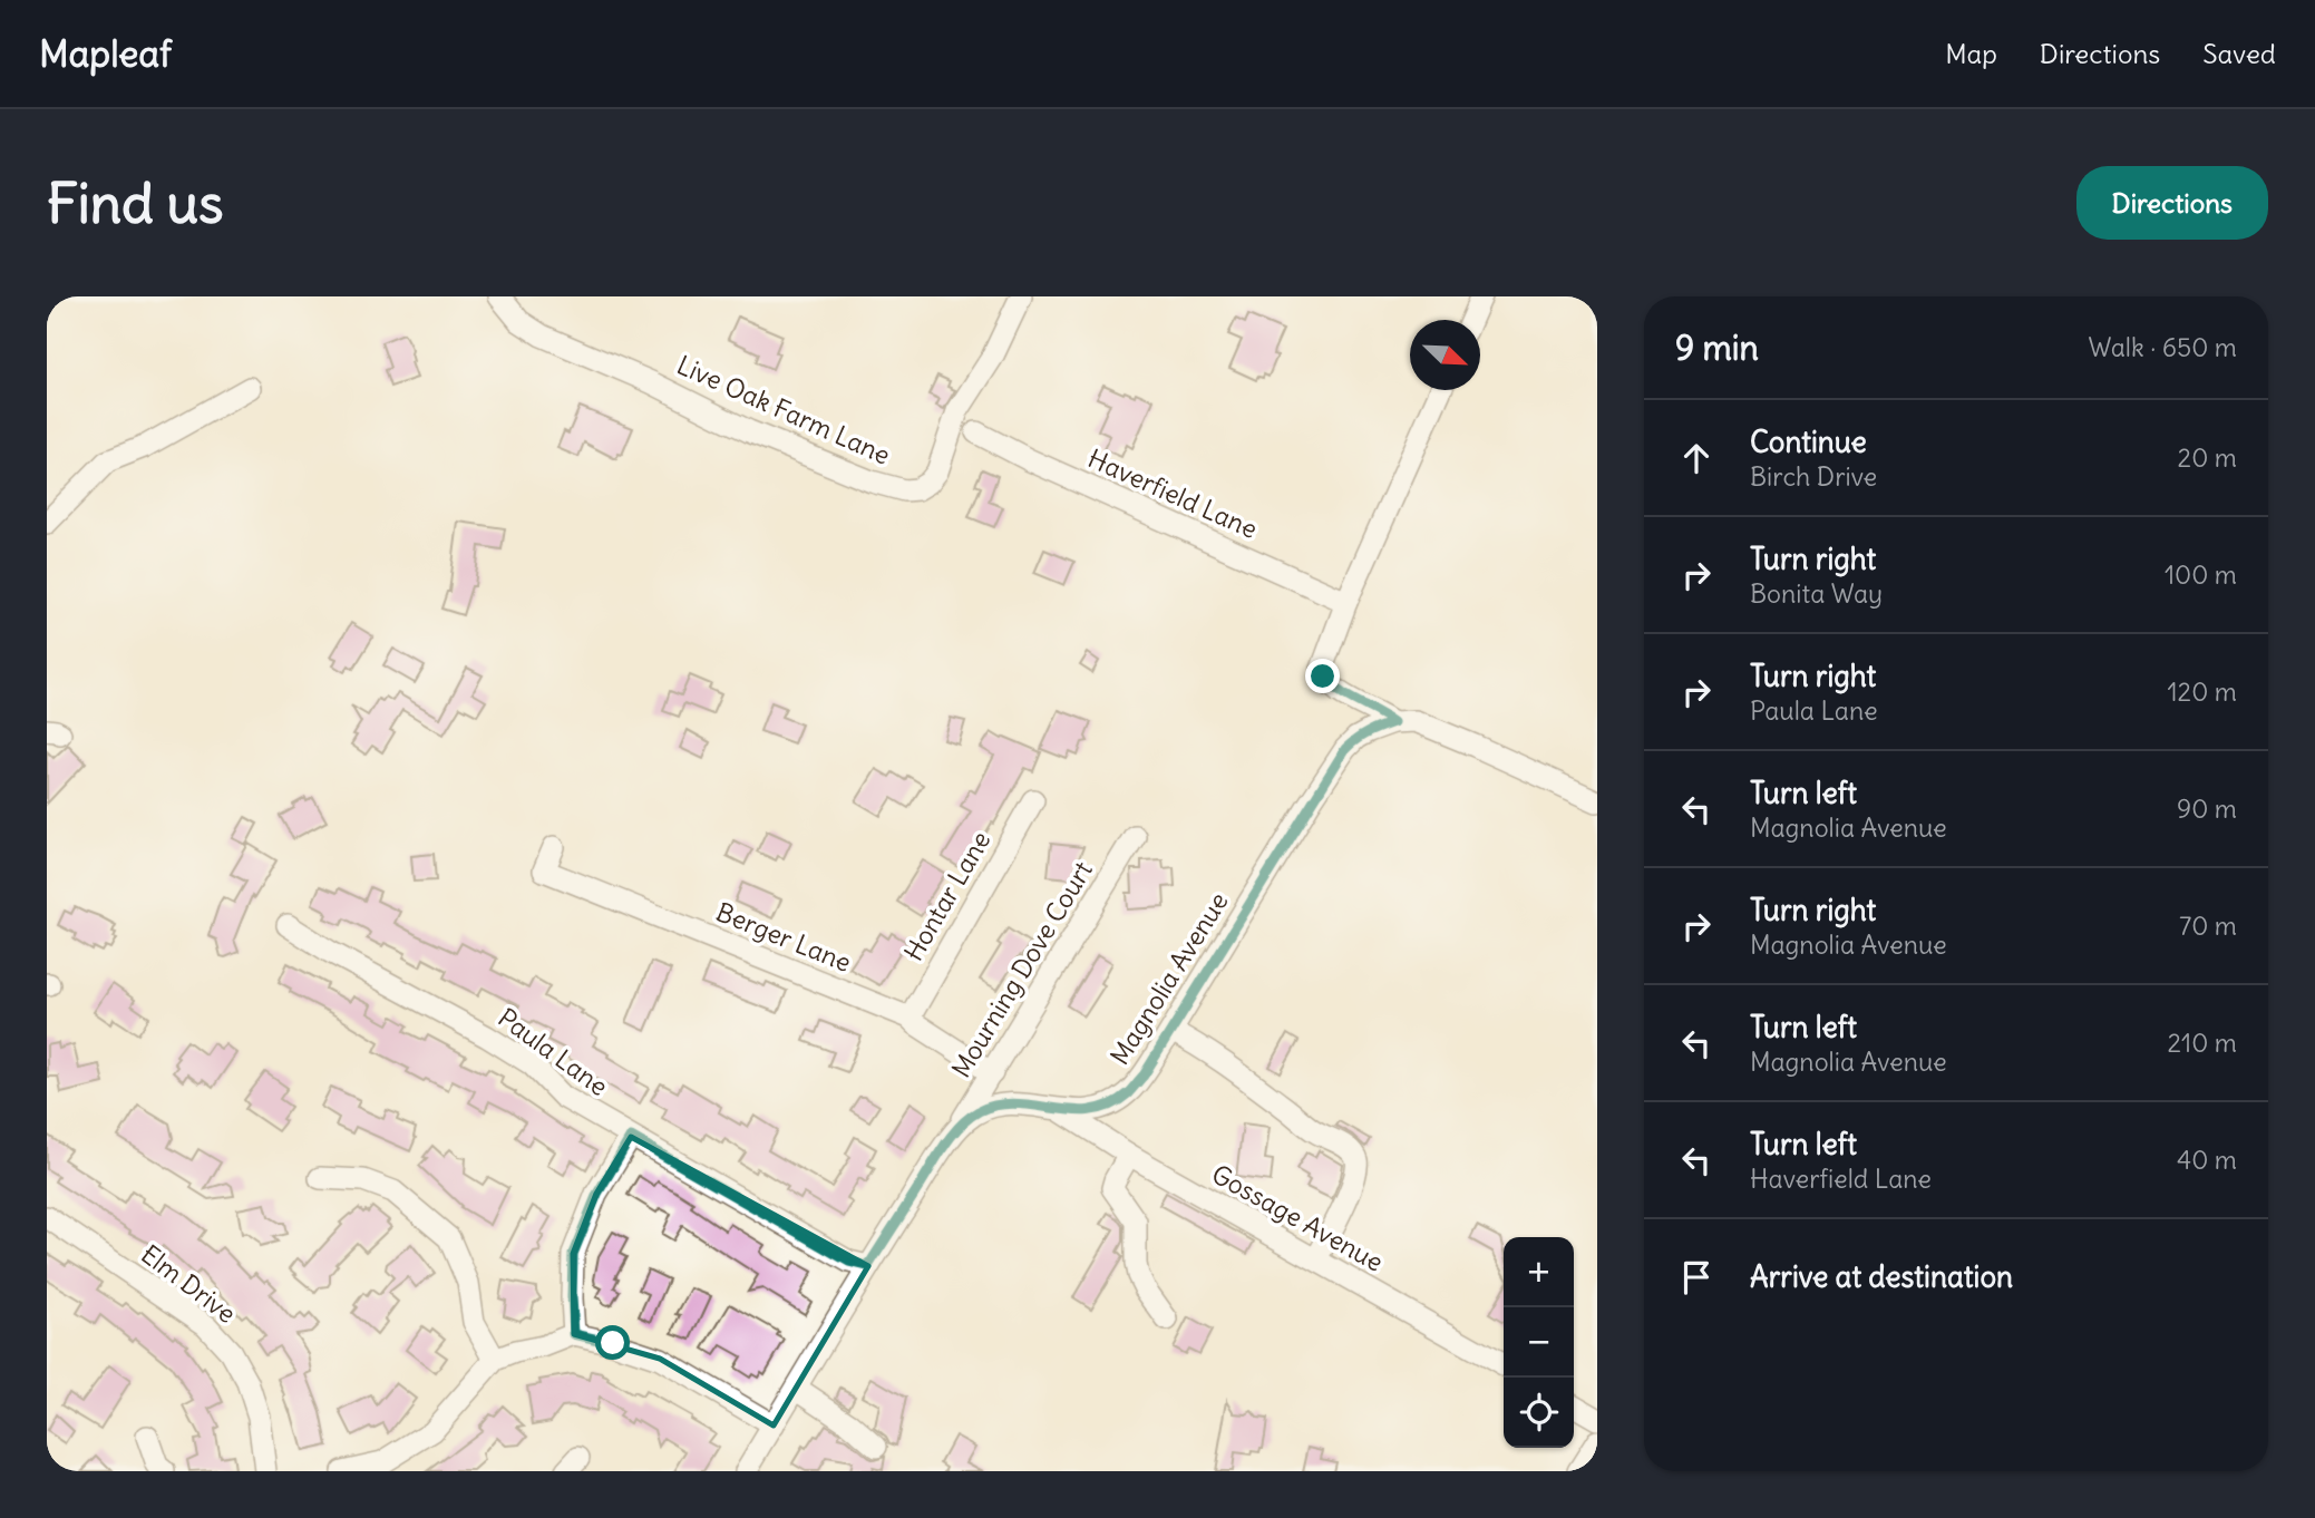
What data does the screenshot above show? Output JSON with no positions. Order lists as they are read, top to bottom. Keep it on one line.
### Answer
{"streets":{"street":["Live Oak Farm Lane","Haverfield Lane","Hontar Lane","Berger Lane","Mourning Dove Court","Magnolia Avenue","Paula Lane","Gossage Avenue","Elm Drive"]},"crossings":[["Hontar Lane","Berger Lane"],["Berger Lane","Mourning Dove Court"],["Mourning Dove Court","Magnolia Avenue"],["Magnolia Avenue","Paula Lane"],["Magnolia Avenue","Gossage Avenue"]],"north":"bottom right","page":{"header":"Mapleaf","nav":["Map","Directions","Saved"],"buttons":"Directions","title":"Find us","heading":["9 min","Walk · 650 m"],"list":[["Continue","Birch Drive","20 m"],["Turn right","Bonita Way","100 m"],["Turn right","Paula Lane","120 m"],["Turn left","Magnolia Avenue","90 m"],["Turn right","Magnolia Avenue","70 m"],["Turn left","Magnolia Avenue","210 m"],["Turn left","Haverfield Lane","40 m"],"Arrive at destination"],"map_buttons":["+","−"]}}
